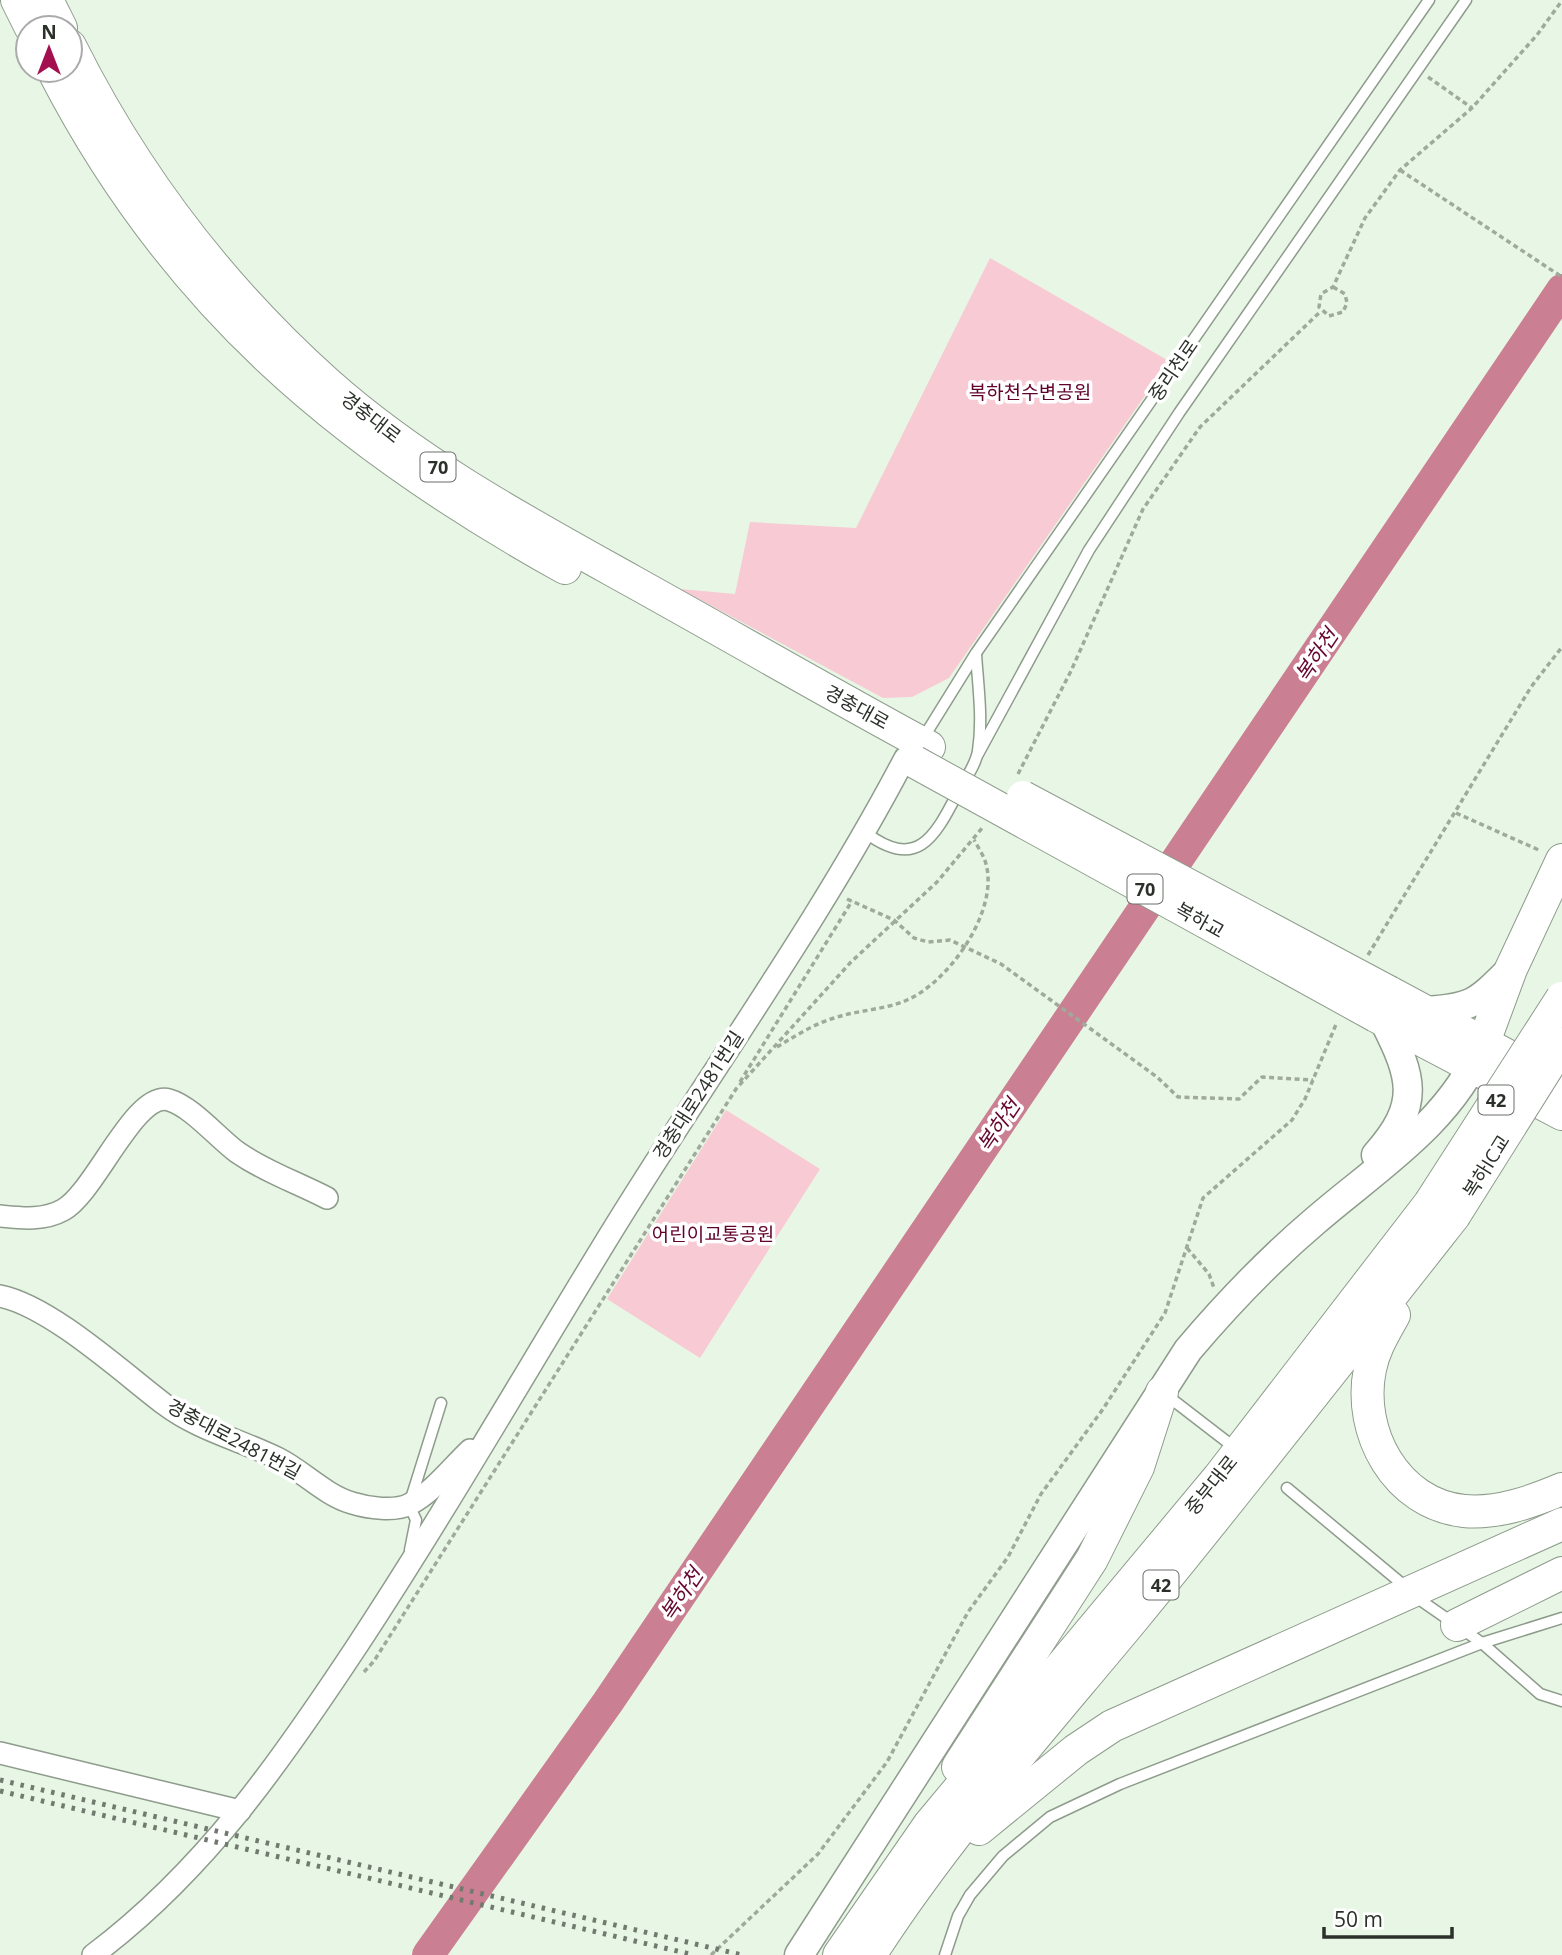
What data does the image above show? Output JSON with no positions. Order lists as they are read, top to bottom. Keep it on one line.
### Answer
{"streets":{"main road":["경충대로","70","복하교","42","복하IC교","중부대로"],"street":["경충대로2481번길"],"lane":["중리천로"]},"crossings":[["중리천로","경충대로"],["중리천로","복하교"],["중리천로","경충대로2481번길"],["경충대로","복하교"],["경충대로","경충대로2481번길"],["복하교","경충대로2481번길"],["복하IC교","중부대로"]],"water":["복하천"],"parks":["복하천수변공원","어린이교통공원"],"scale_bar":"50 m","north":"top"}
